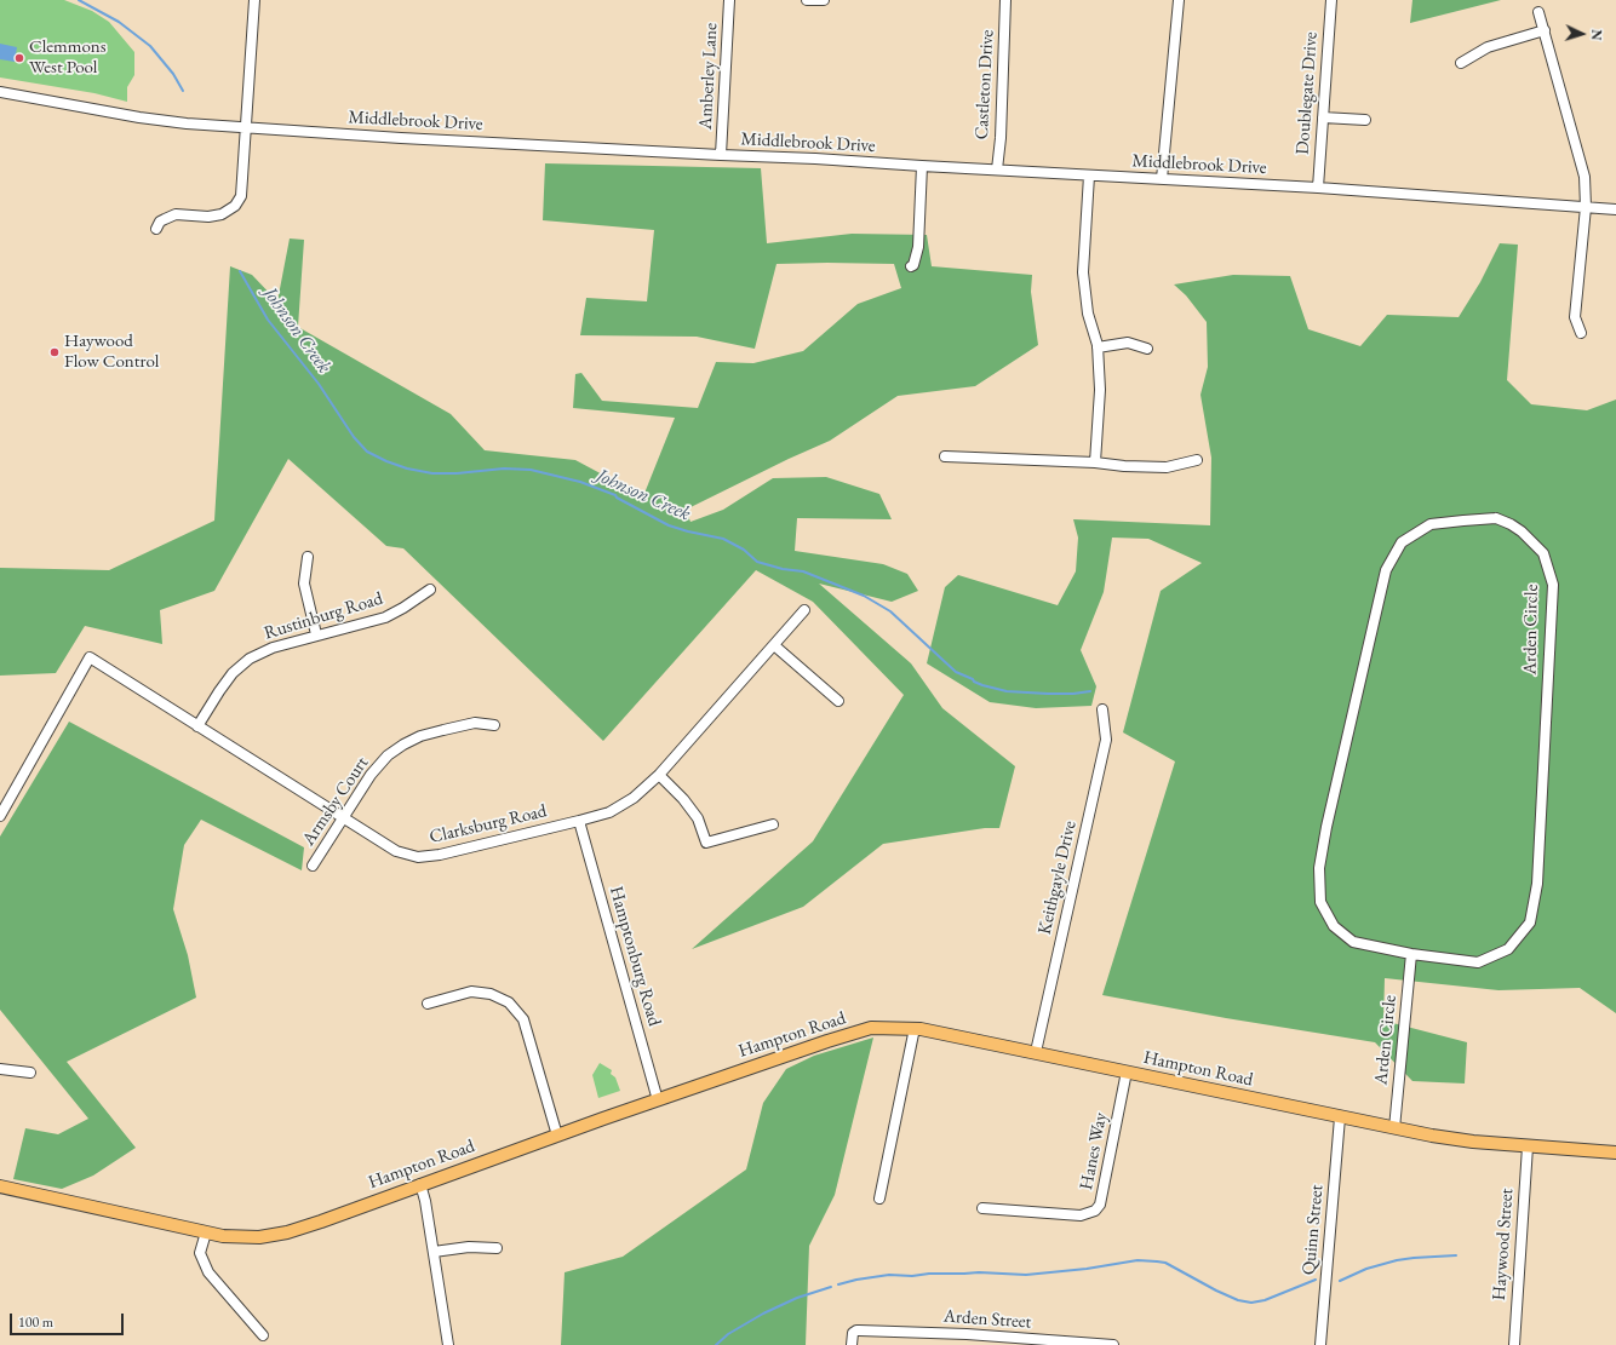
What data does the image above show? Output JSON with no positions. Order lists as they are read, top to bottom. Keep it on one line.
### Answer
{"streets":{"main road":["Hampton Road"],"street":["Amberley Lane","Castleton Drive","Doublegate Drive","Middlebrook Drive","Rustinburg Road","Arden Circle","Armsby Court","Clarksburg Road","Keithgayle Drive","Hamptonburg Road","Hanes Way","Quinn Street","Haywood Street","Arden Street"]},"crossings":[["Amberley Lane","Middlebrook Drive"],["Castleton Drive","Middlebrook Drive"],["Doublegate Drive","Middlebrook Drive"],["Rustinburg Road","Clarksburg Road"],["Arden Circle","Hampton Road"],["Armsby Court","Clarksburg Road"],["Clarksburg Road","Hamptonburg Road"],["Keithgayle Drive","Hampton Road"],["Hamptonburg Road","Hampton Road"],["Hampton Road","Hanes Way"],["Hampton Road","Quinn Street"],["Hampton Road","Haywood Street"]],"water":["Johnson Creek"],"places":["Clemmons West Pool","Haywood Flow Control"],"scale_bar":"100 m","north":"right"}
